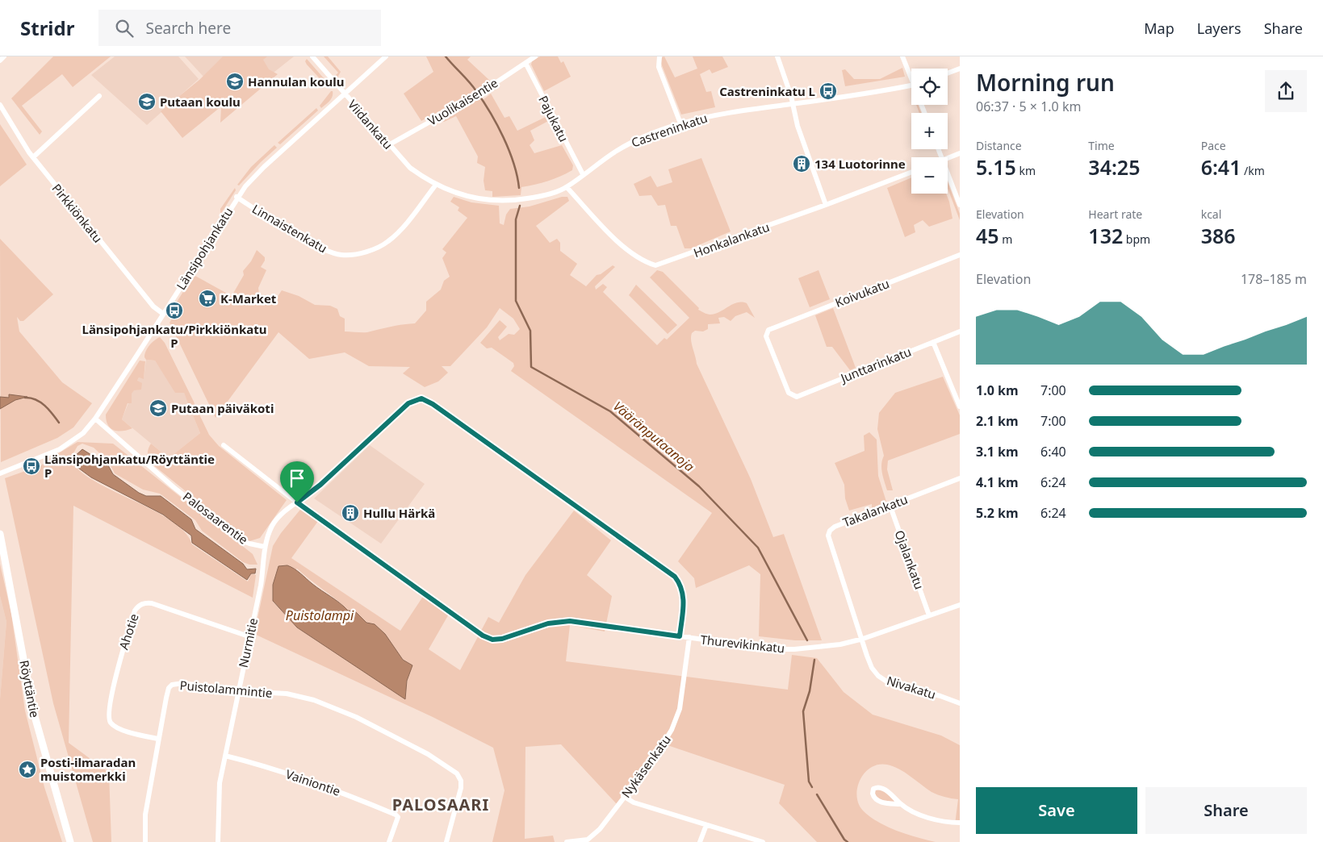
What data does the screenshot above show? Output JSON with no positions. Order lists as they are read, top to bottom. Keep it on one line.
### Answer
{"streets":{"street":["Vuolikaisentie","Pajukatu","Viidankatu","Castreninkatu","Pirkkiönkatu","Linnaistenkatu","Honkalankatu","Länsipohjankatu","Koivukatu","Junttarinkatu","Takalankatu","Palosaarentie","Ojalankatu","Ahotie","Nurmitie","Thurevikinkatu","Nivakatu","Röyttäntie","Puistolammintie","Nykäsenkatu","Vainiontie"]},"crossings":[["Vuolikaisentie","Pajukatu"],["Vuolikaisentie","Viidankatu"],["Pajukatu","Castreninkatu"],["Viidankatu","Castreninkatu"],["Viidankatu","Linnaistenkatu"],["Viidankatu","Länsipohjankatu"],["Castreninkatu","Linnaistenkatu"],["Castreninkatu","Honkalankatu"],["Pirkkiönkatu","Länsipohjankatu"],["Linnaistenkatu","Länsipohjankatu"],["Länsipohjankatu","Palosaarentie"],["Koivukatu","Junttarinkatu"],["Takalankatu","Ojalankatu"],["Takalankatu","Thurevikinkatu"],["Takalankatu","Nivakatu"],["Palosaarentie","Nurmitie"],["Ojalankatu","Thurevikinkatu"],["Ahotie","Nurmitie"],["Ahotie","Puistolammintie"],["Nurmitie","Thurevikinkatu"],["Nurmitie","Puistolammintie"],["Nurmitie","Vainiontie"],["Thurevikinkatu","Nivakatu"],["Thurevikinkatu","Nykäsenkatu"]],"districts":["PALOSAARI"],"water":["Vääränputaanoja","Puistolampi"],"places":{"school or university":["Hannulan koulu","Putaan koulu","Putaan päiväkoti"],"bus stop":["Castreninkatu L","Länsipohjankatu/Pirkkiönkatu P","Länsipohjankatu/Röyttäntie P"],"building":["134 Luotorinne","Hullu Härkä"],"supermarket":["K-Market"],"place":["Posti-ilmaradan muistomerkki"]},"page":{"header":"Stridr","search":"Search here","nav":["Map","Layers","Share"],"heading":["Morning run","06:37 · 5 × 1.0 km"],"map_buttons":["+","−"],"stats":[["Distance","5.15 km"],["Time","34:25"],["Pace","6:41 /km"],["Elevation","45 m"],["Heart rate","132 bpm"],["kcal","386"]],"chart":["Elevation","178–185 m"],"list":[{"name":"1.0 km","note":"7:00"},{"name":"2.1 km","note":"7:00"},{"name":"3.1 km","note":"6:40"},{"name":"4.1 km","note":"6:24"},{"name":"5.2 km","note":"6:24"}],"buttons":["Save","Share"]}}
